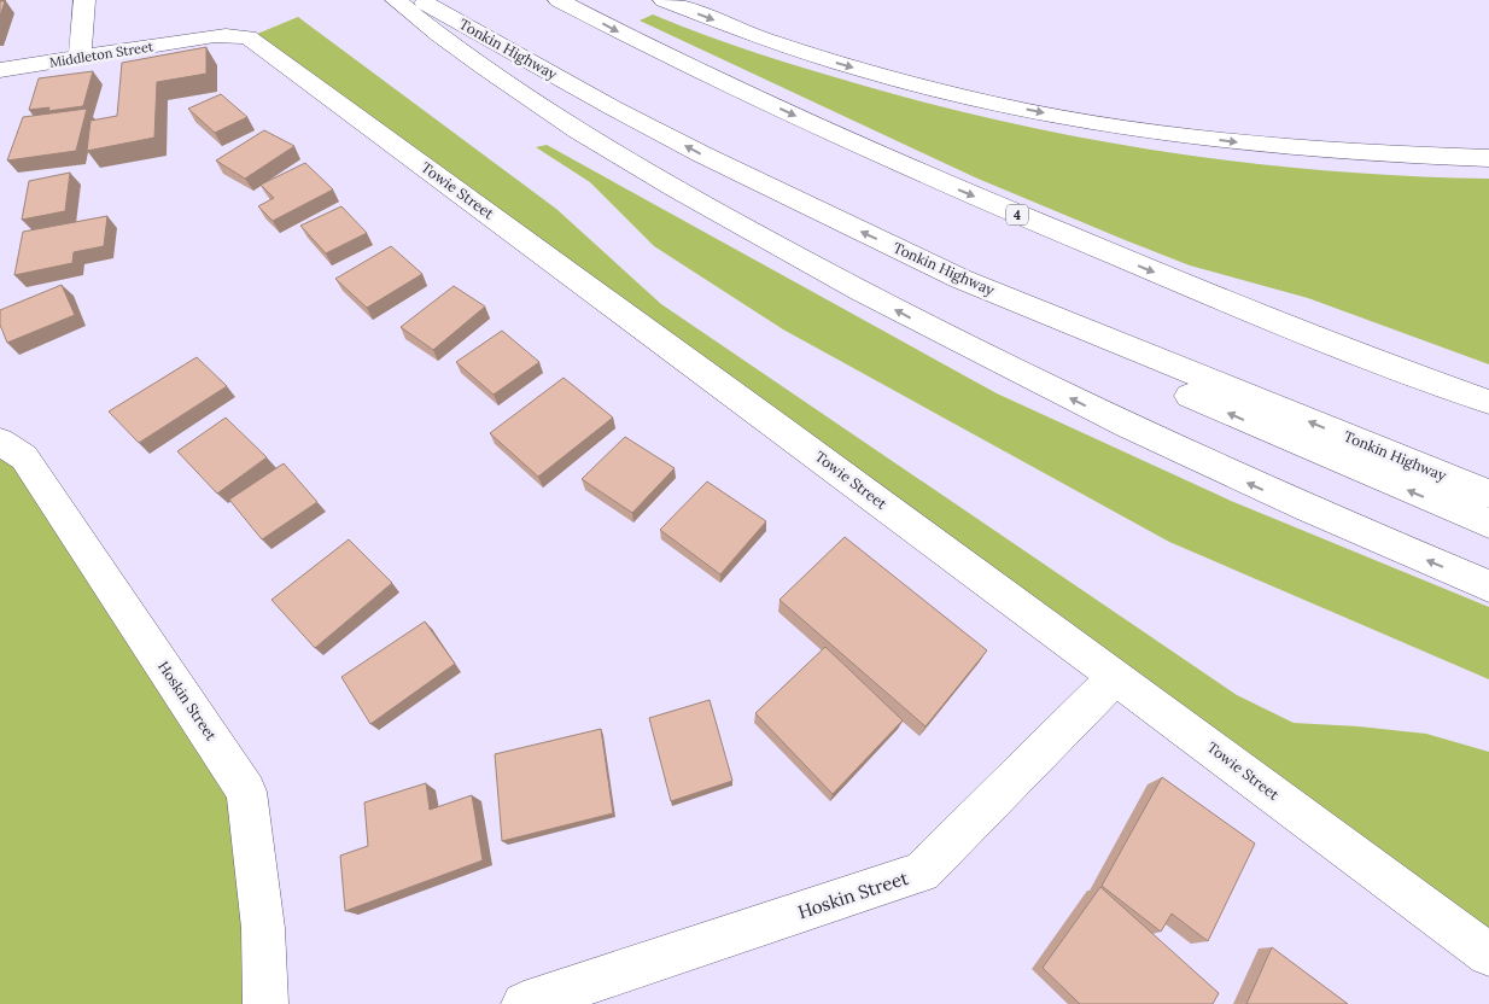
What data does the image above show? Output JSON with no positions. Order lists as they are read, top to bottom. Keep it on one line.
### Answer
{"streets":{"main road":["Tonkin Highway","Middleton Street","Towie Street","4","Hoskin Street"]},"crossings":[["Middleton Street","Towie Street"],["Towie Street","Hoskin Street"]]}
